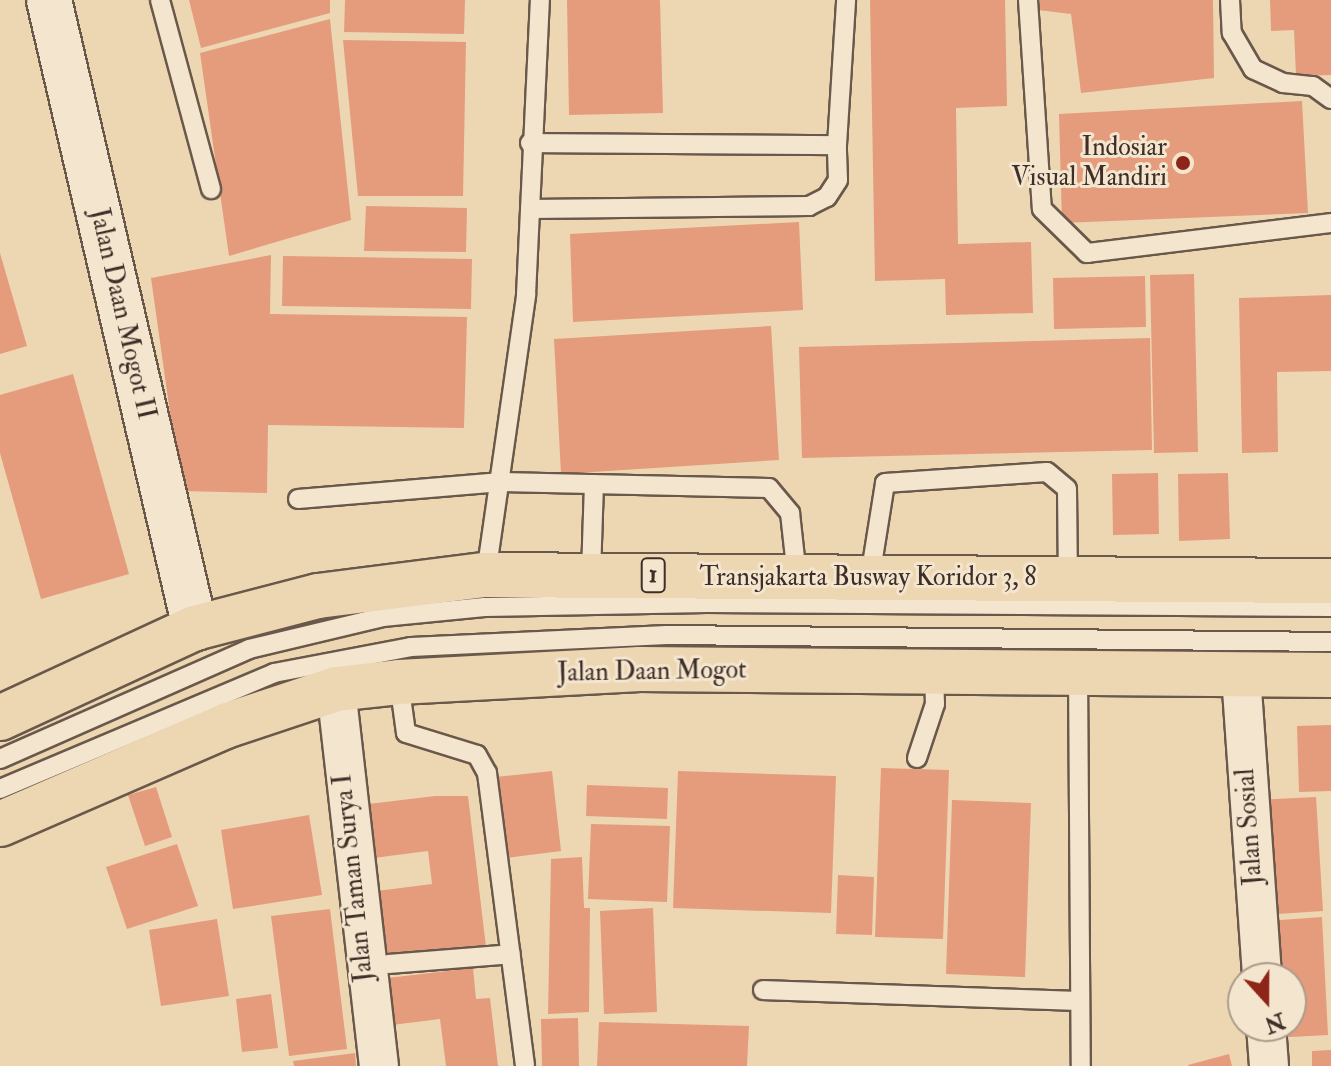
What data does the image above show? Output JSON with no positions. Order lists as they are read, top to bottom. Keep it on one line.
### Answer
{"streets":{"highway":["1","Jalan Daan Mogot"],"street":["Jalan Daan Mogot II","Jalan Sosial","Jalan Taman Surya I"],"lane":["Transjakarta Busway Koridor 3, 8"]},"crossings":[["Jalan Daan Mogot II","1"],["Jalan Daan Mogot","Jalan Sosial"],["Jalan Daan Mogot","Jalan Taman Surya I"]],"places":["Indosiar Visual Mandiri"],"north":"bottom"}
